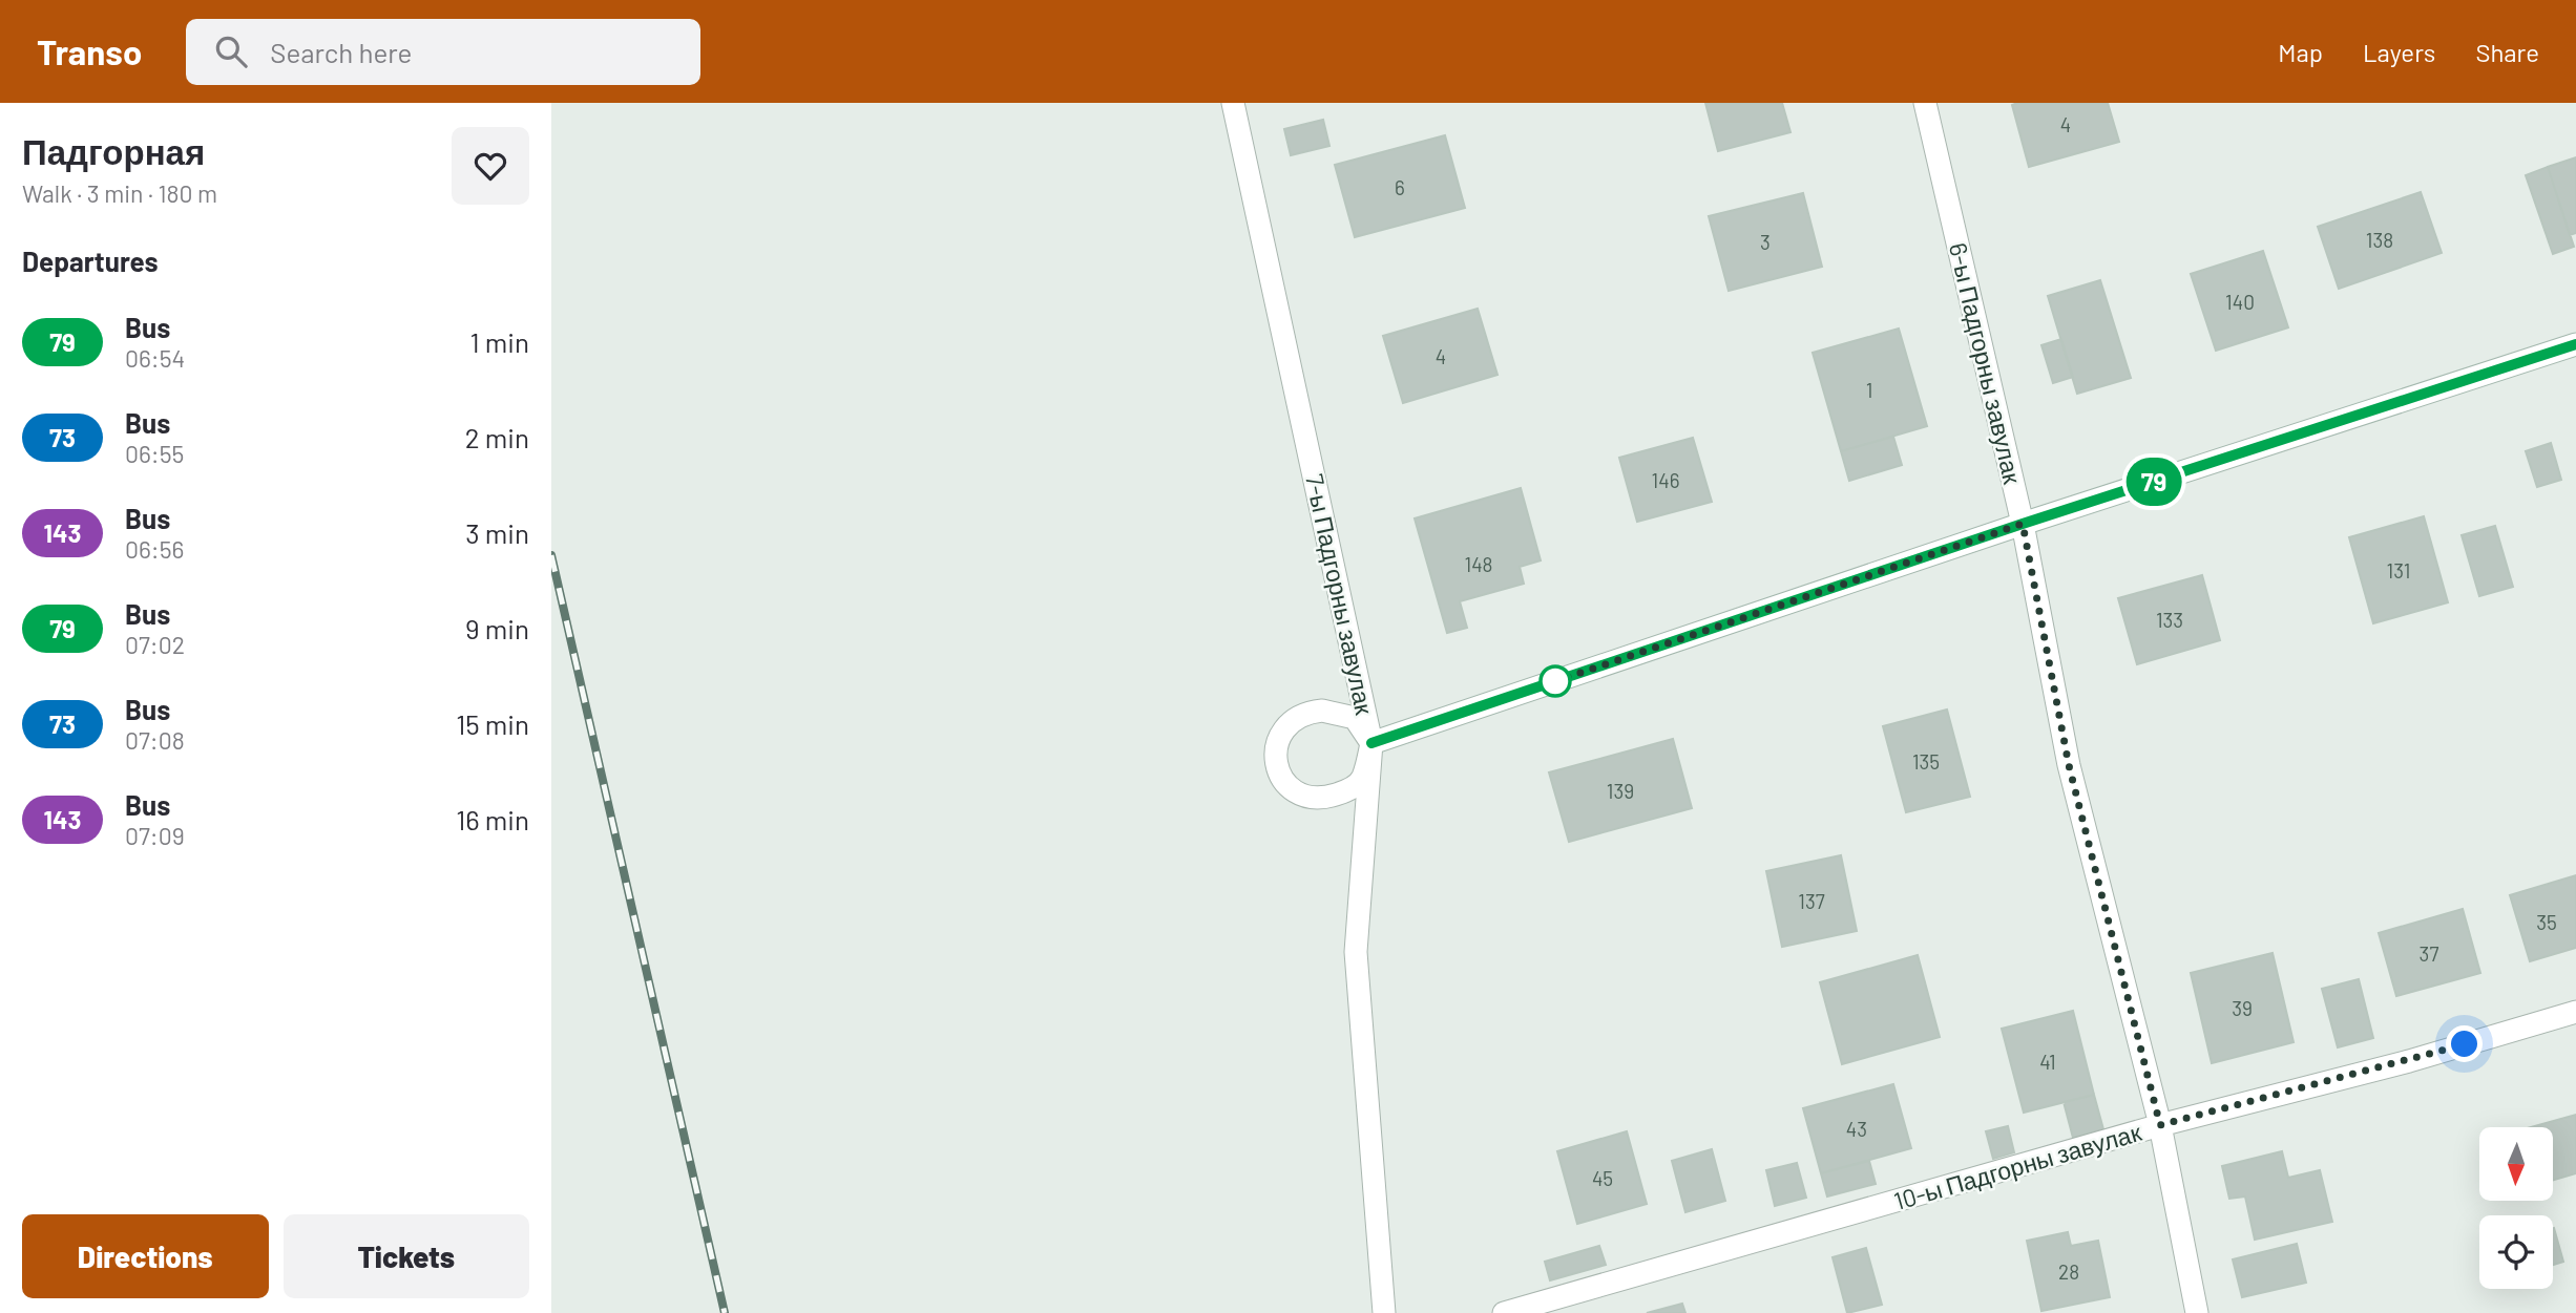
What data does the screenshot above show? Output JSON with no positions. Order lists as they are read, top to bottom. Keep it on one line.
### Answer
{"streets":{"street":["6-ы Падгорны завулак","7-ы Падгорны завулак","10-ы Падгорны завулак"]},"crossings":[["6-ы Падгорны завулак","10-ы Падгорны завулак"]],"lines":["bus line 79"],"house_numbers":["4","6","138","3","140","4","1","146","148","131","133","135","139","137","35","37","39","41","43","45","28"],"north":"bottom","page":{"header":"Transo","search":"Search here","nav":["Map","Layers","Share"],"heading":[["Падгорная","Walk · 3 min · 180 m"],"Departures"],"on_map":"79","list":[{"mark":"79","name":"Bus","note":"06:54","value":"1 min"},{"mark":"73","name":"Bus","note":"06:55","value":"2 min"},{"mark":"143","name":"Bus","note":"06:56","value":"3 min"},{"mark":"79","name":"Bus","note":"07:02","value":"9 min"},{"mark":"73","name":"Bus","note":"07:08","value":"15 min"},{"mark":"143","name":"Bus","note":"07:09","value":"16 min"}],"buttons":["Directions","Tickets"]}}
